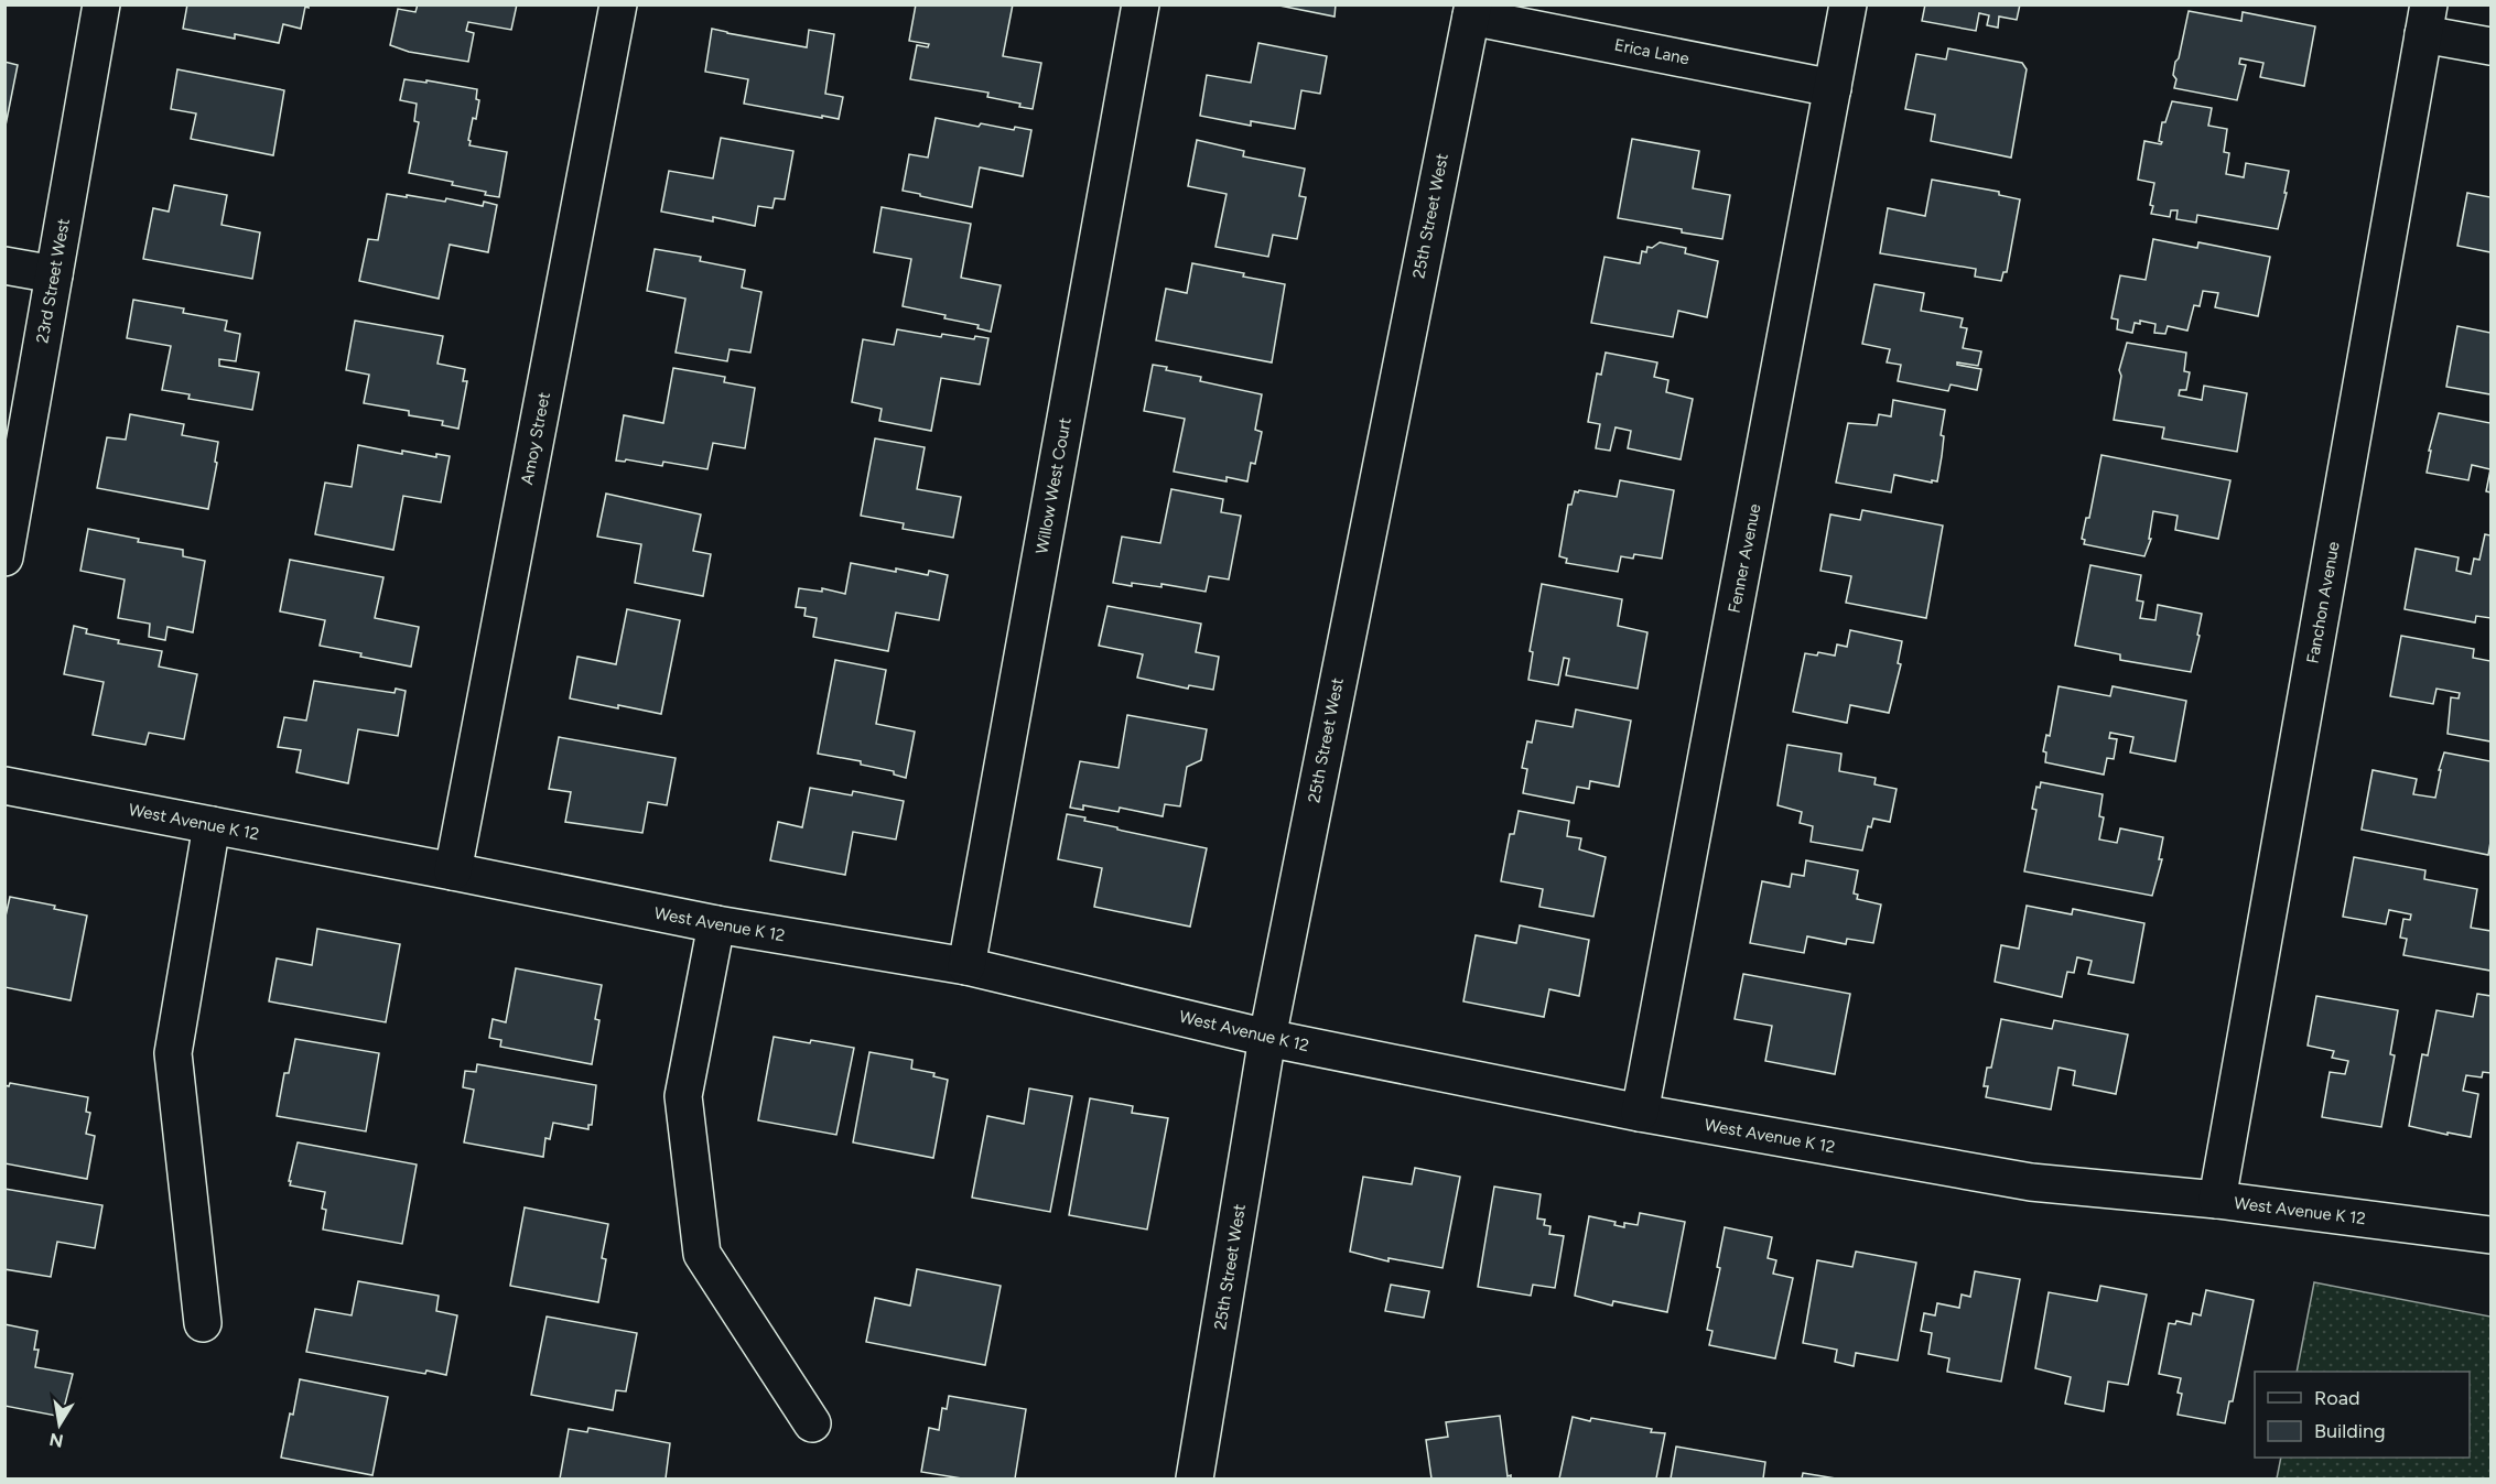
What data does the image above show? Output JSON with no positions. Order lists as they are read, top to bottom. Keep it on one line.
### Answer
{"streets":{"street":["Erica Lane","25th Street West","23rd Street West","Amoy Street","Willow West Court","Fenner Avenue","Fanchon Avenue","West Avenue K 12"]},"crossings":[["Erica Lane","25th Street West"],["Erica Lane","Fenner Avenue"],["25th Street West","West Avenue K 12"],["Amoy Street","West Avenue K 12"],["Willow West Court","West Avenue K 12"],["Fenner Avenue","West Avenue K 12"],["Fanchon Avenue","West Avenue K 12"]],"legend":["Road","Building"],"north":"bottom"}
